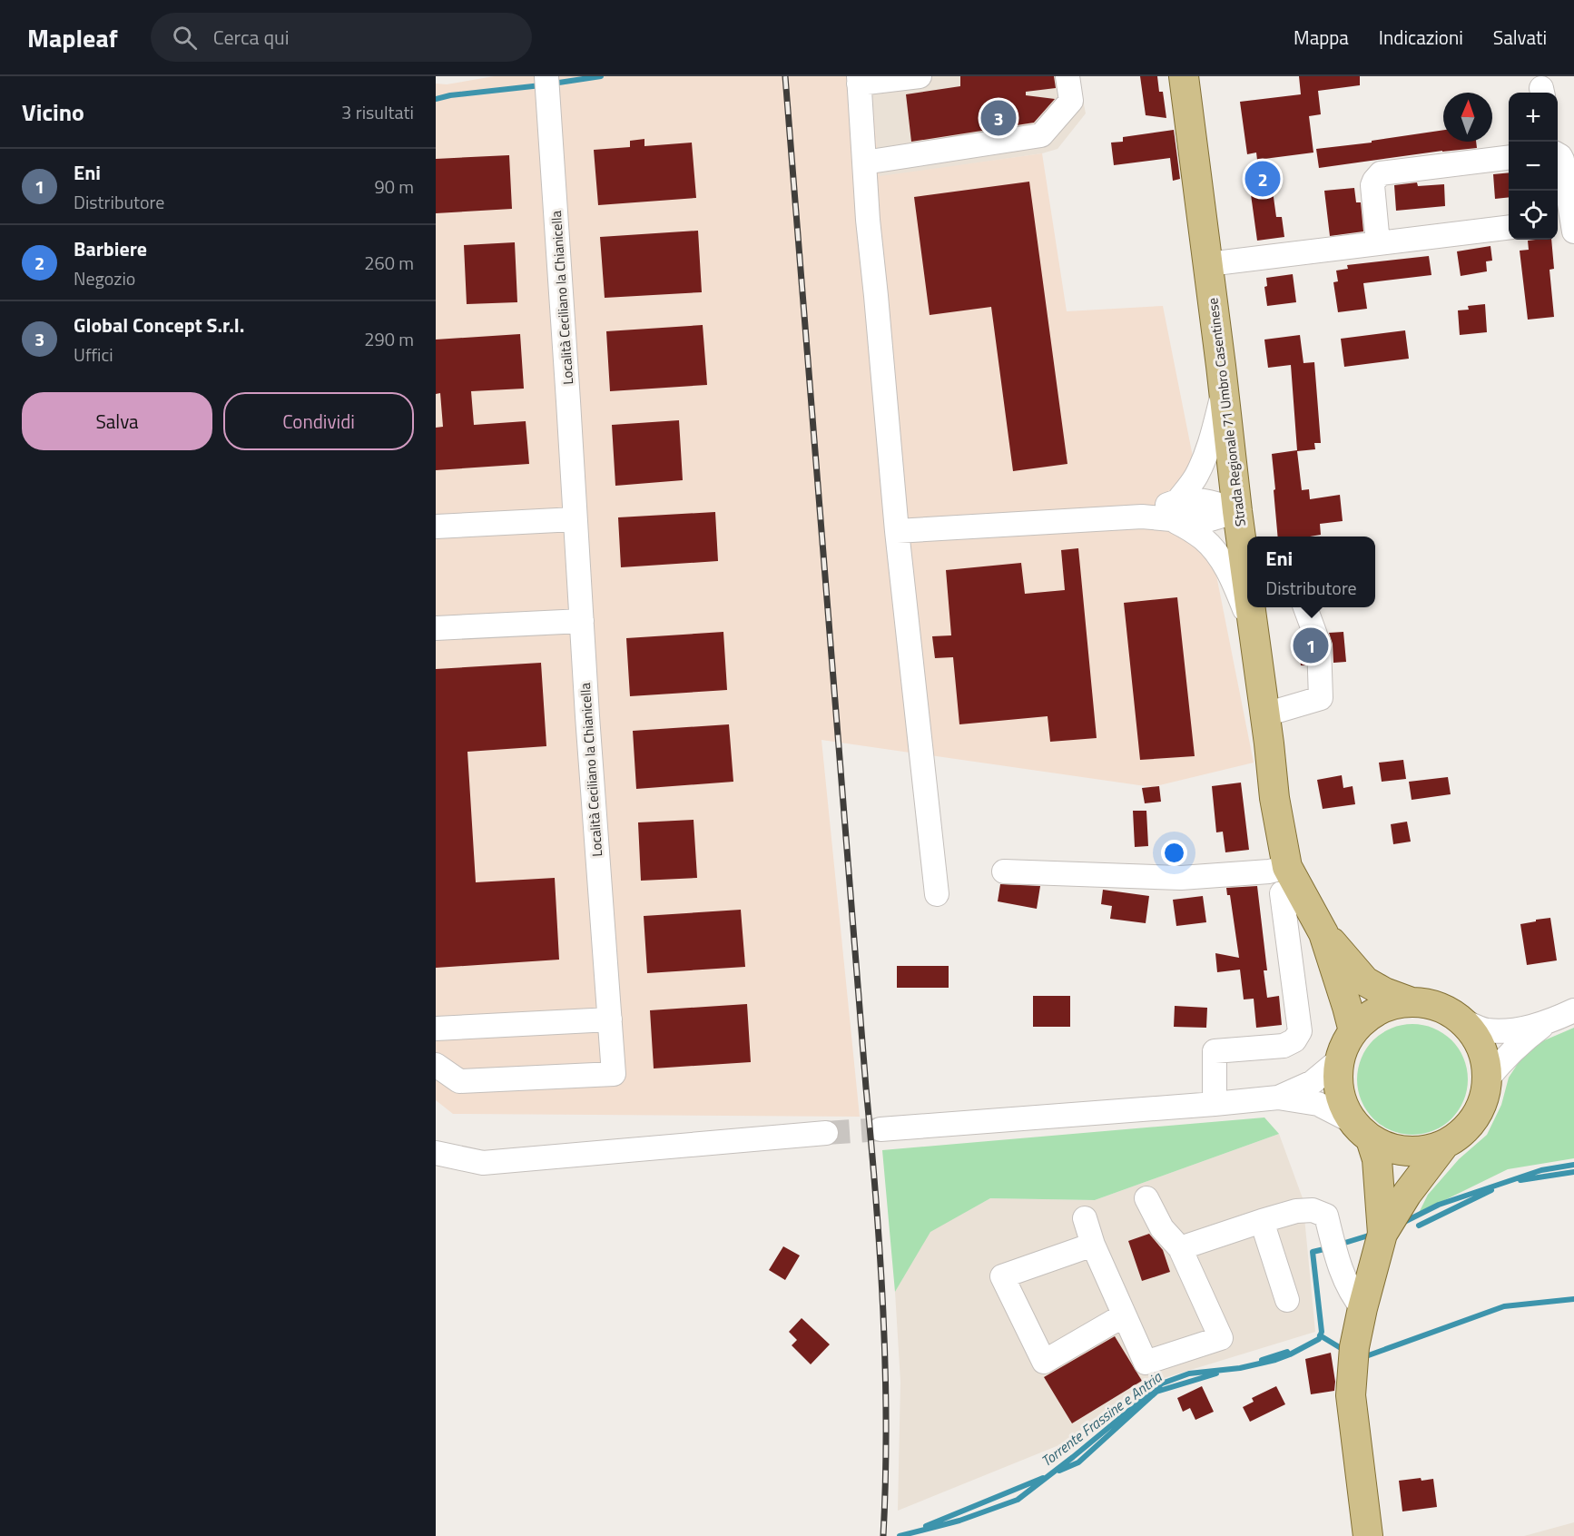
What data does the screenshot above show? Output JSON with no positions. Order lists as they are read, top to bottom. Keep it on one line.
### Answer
{"streets":{"main road":["Strada Regionale 71 Umbro Casentinese"],"street":["Località Ceciliano la Chianicella"]},"water":["Torrente Frassine e Antria"],"north":"top","page":{"header":"Mapleaf","search":"Cerca qui","nav":["Mappa","Indicazioni","Salvati"],"heading":["Vicino","3 risultati"],"map_buttons":["+","−"],"pins":["3","2","1"],"list":[{"mark":"1","name":"Eni","note":"Distributore","value":"90 m"},{"mark":"2","name":"Barbiere","note":"Negozio","value":"260 m"},{"mark":"3","name":"Global Concept S.r.l.","note":"Uffici","value":"290 m"}],"buttons":["Salva","Condividi"],"popup":["Eni","Distributore"]}}
